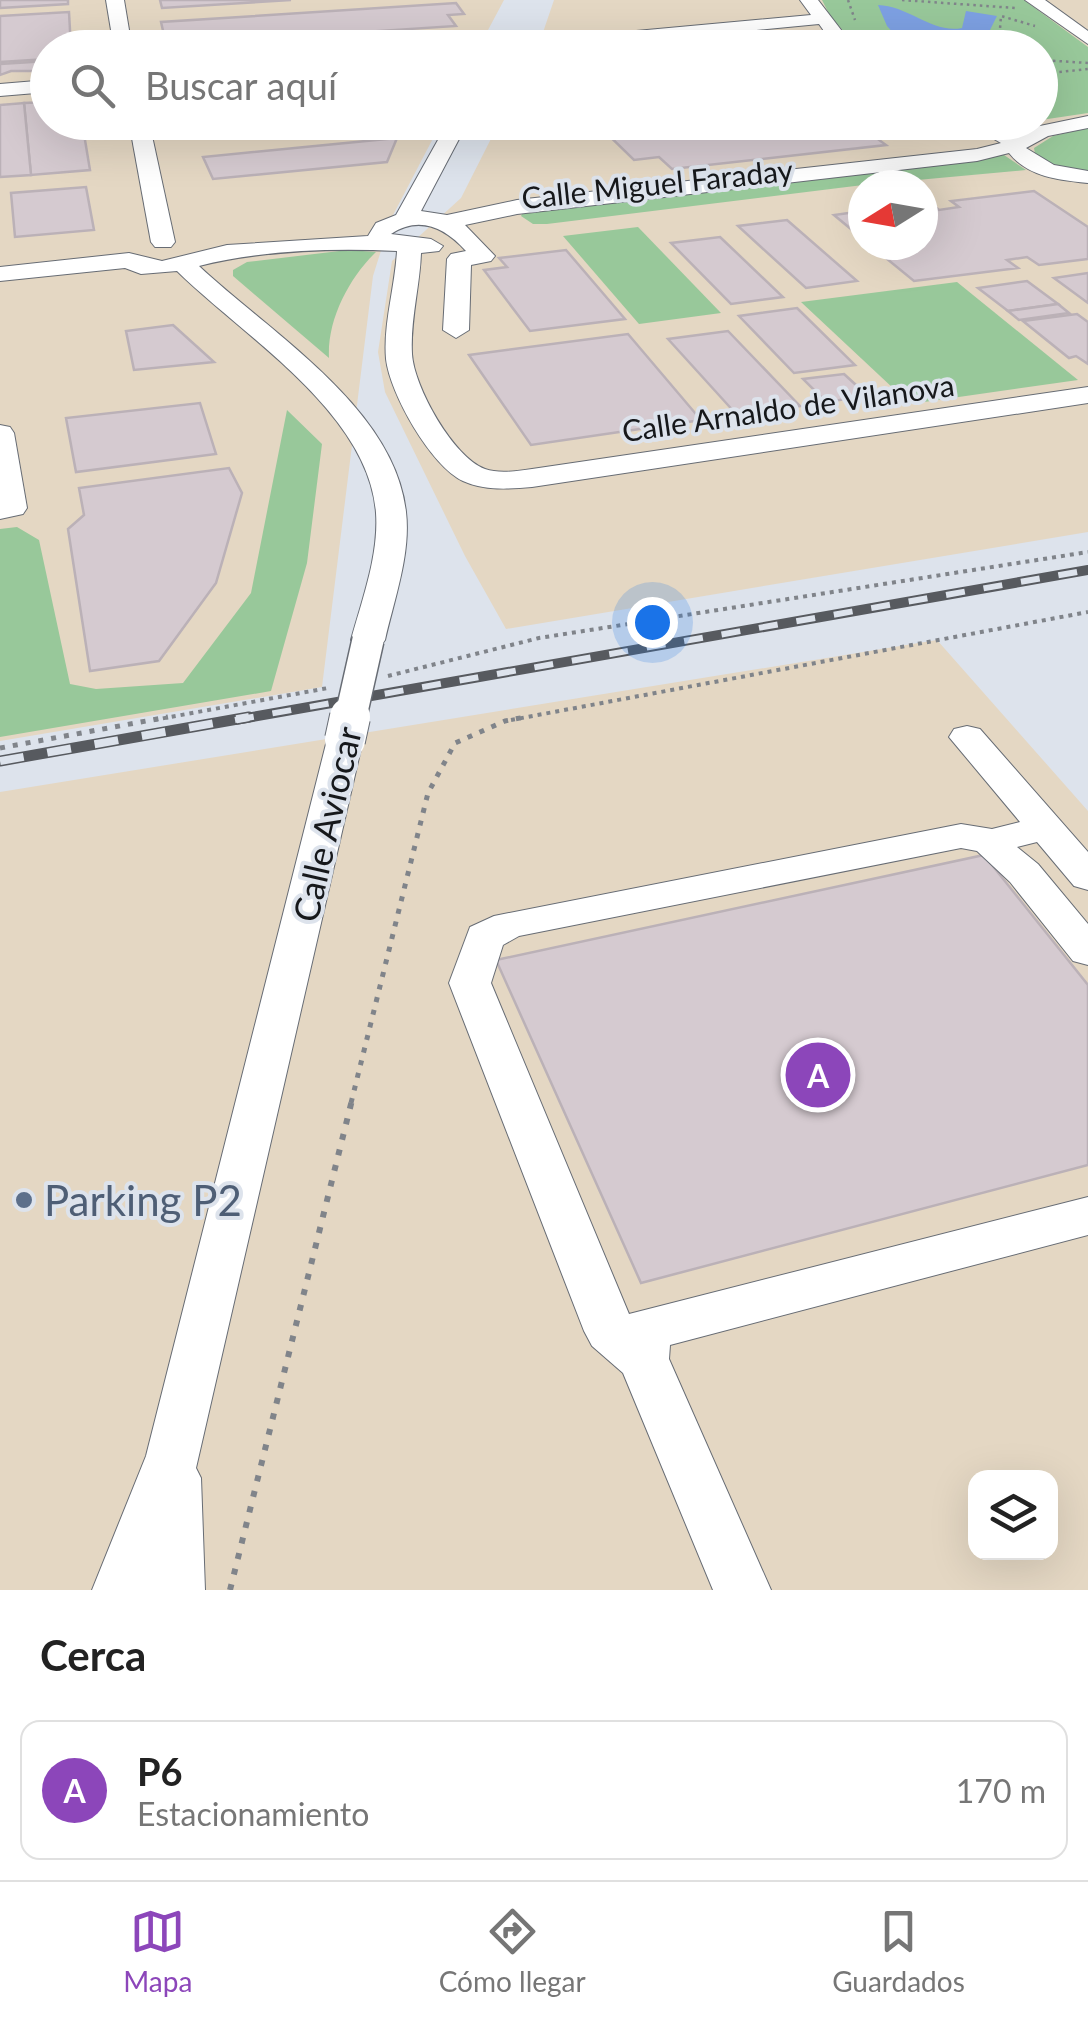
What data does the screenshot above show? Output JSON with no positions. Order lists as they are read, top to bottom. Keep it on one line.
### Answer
{"streets":{"street":["Calle Miguel Faraday","Calle Arnaldo de Vilanova","Calle Aviocar"]},"places":["Parking P2"],"north":"left","page":{"search":"Buscar aquí","pins":"A","heading":"Cerca","list":[{"mark":"A","name":"P6","note":"Estacionamiento","value":"170 m"}],"nav":["Mapa","Cómo llegar","Guardados"]}}
